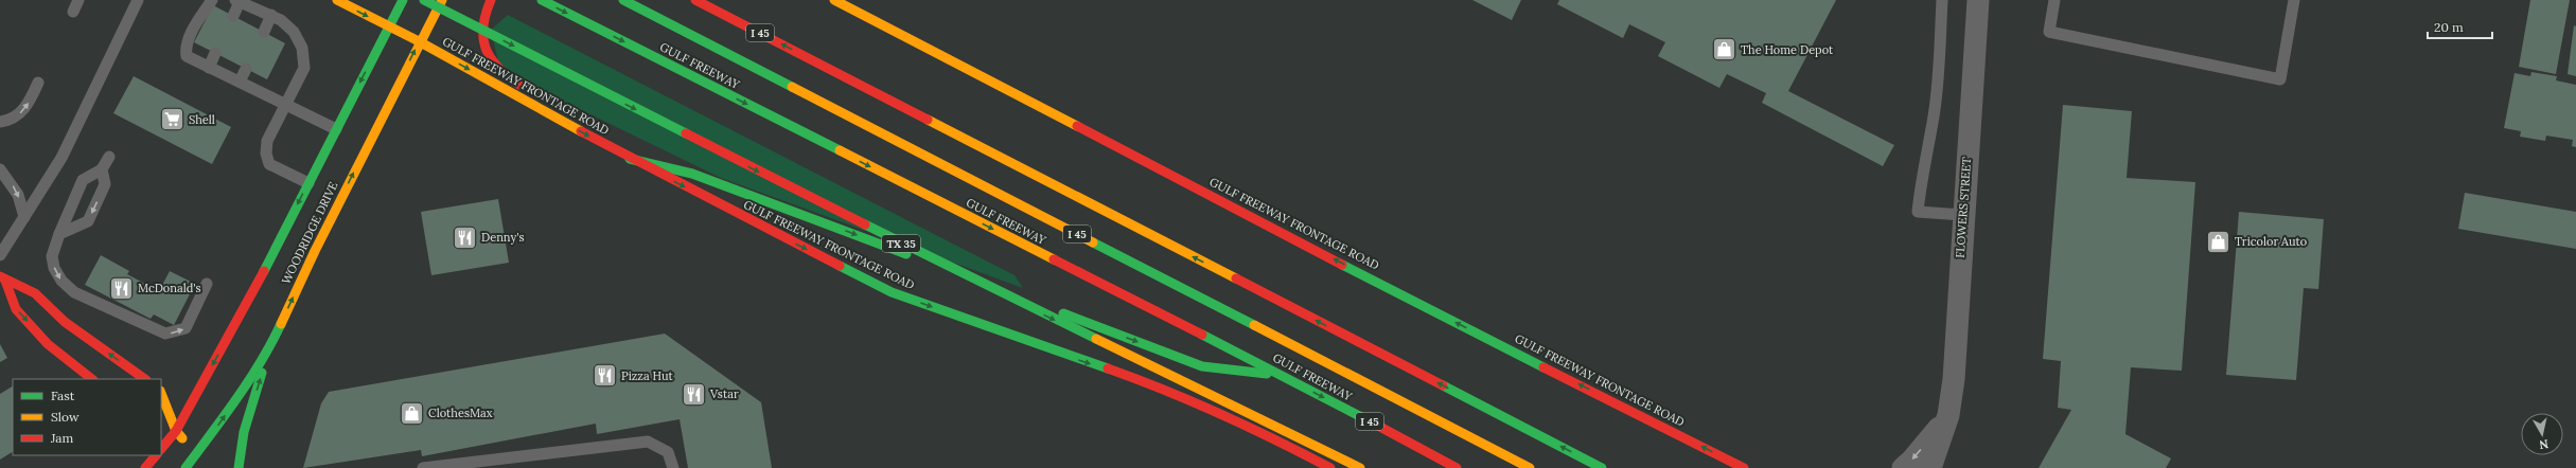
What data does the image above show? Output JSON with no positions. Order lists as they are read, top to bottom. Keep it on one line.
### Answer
{"streets":{"main road":["I 45","GULF FREEWAY","GULF FREEWAY FRONTAGE ROAD","WOODRIDGE DRIVE","TX 35"],"street":["FLOWERS STREET"]},"crossings":[["GULF FREEWAY FRONTAGE ROAD","WOODRIDGE DRIVE"]],"places":{"shop":["The Home Depot","Tricolor Auto","ClothesMax"],"supermarket":["Shell"],"restaurant":["Denny's","McDonald's","Pizza Hut","Vstar"]},"legend":["Fast","Slow","Jam"],"scale_bar":"20 m","north":"bottom"}
